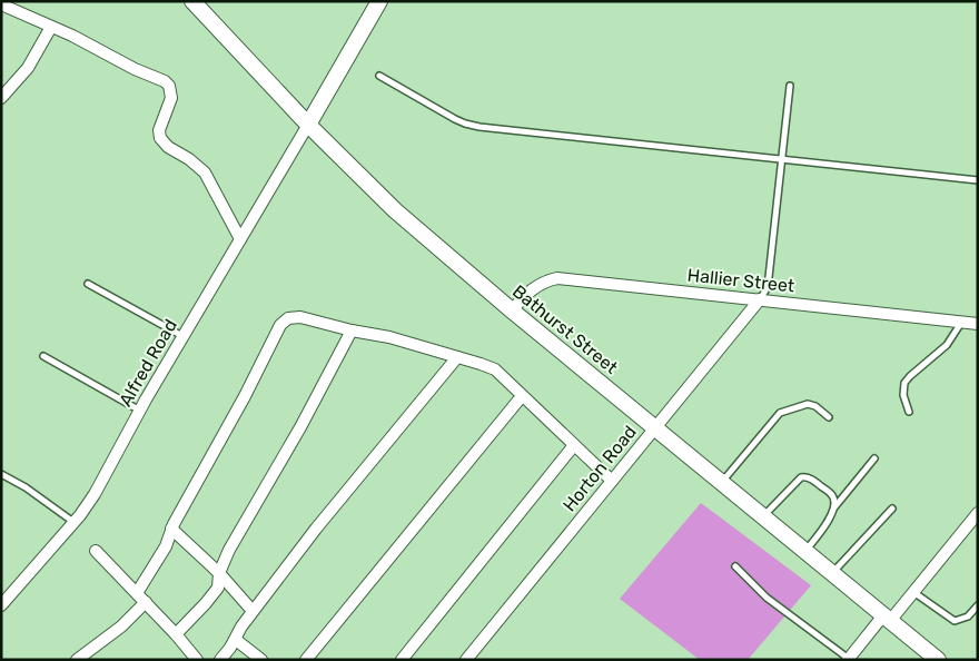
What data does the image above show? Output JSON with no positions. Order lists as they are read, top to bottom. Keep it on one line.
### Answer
{"streets":{"main road":["Bathurst Street"],"street":["Hallier Street","Alfred Road","Horton Road"]},"crossings":[["Hallier Street","Bathurst Street"],["Hallier Street","Horton Road"],["Bathurst Street","Alfred Road"],["Bathurst Street","Horton Road"]]}
